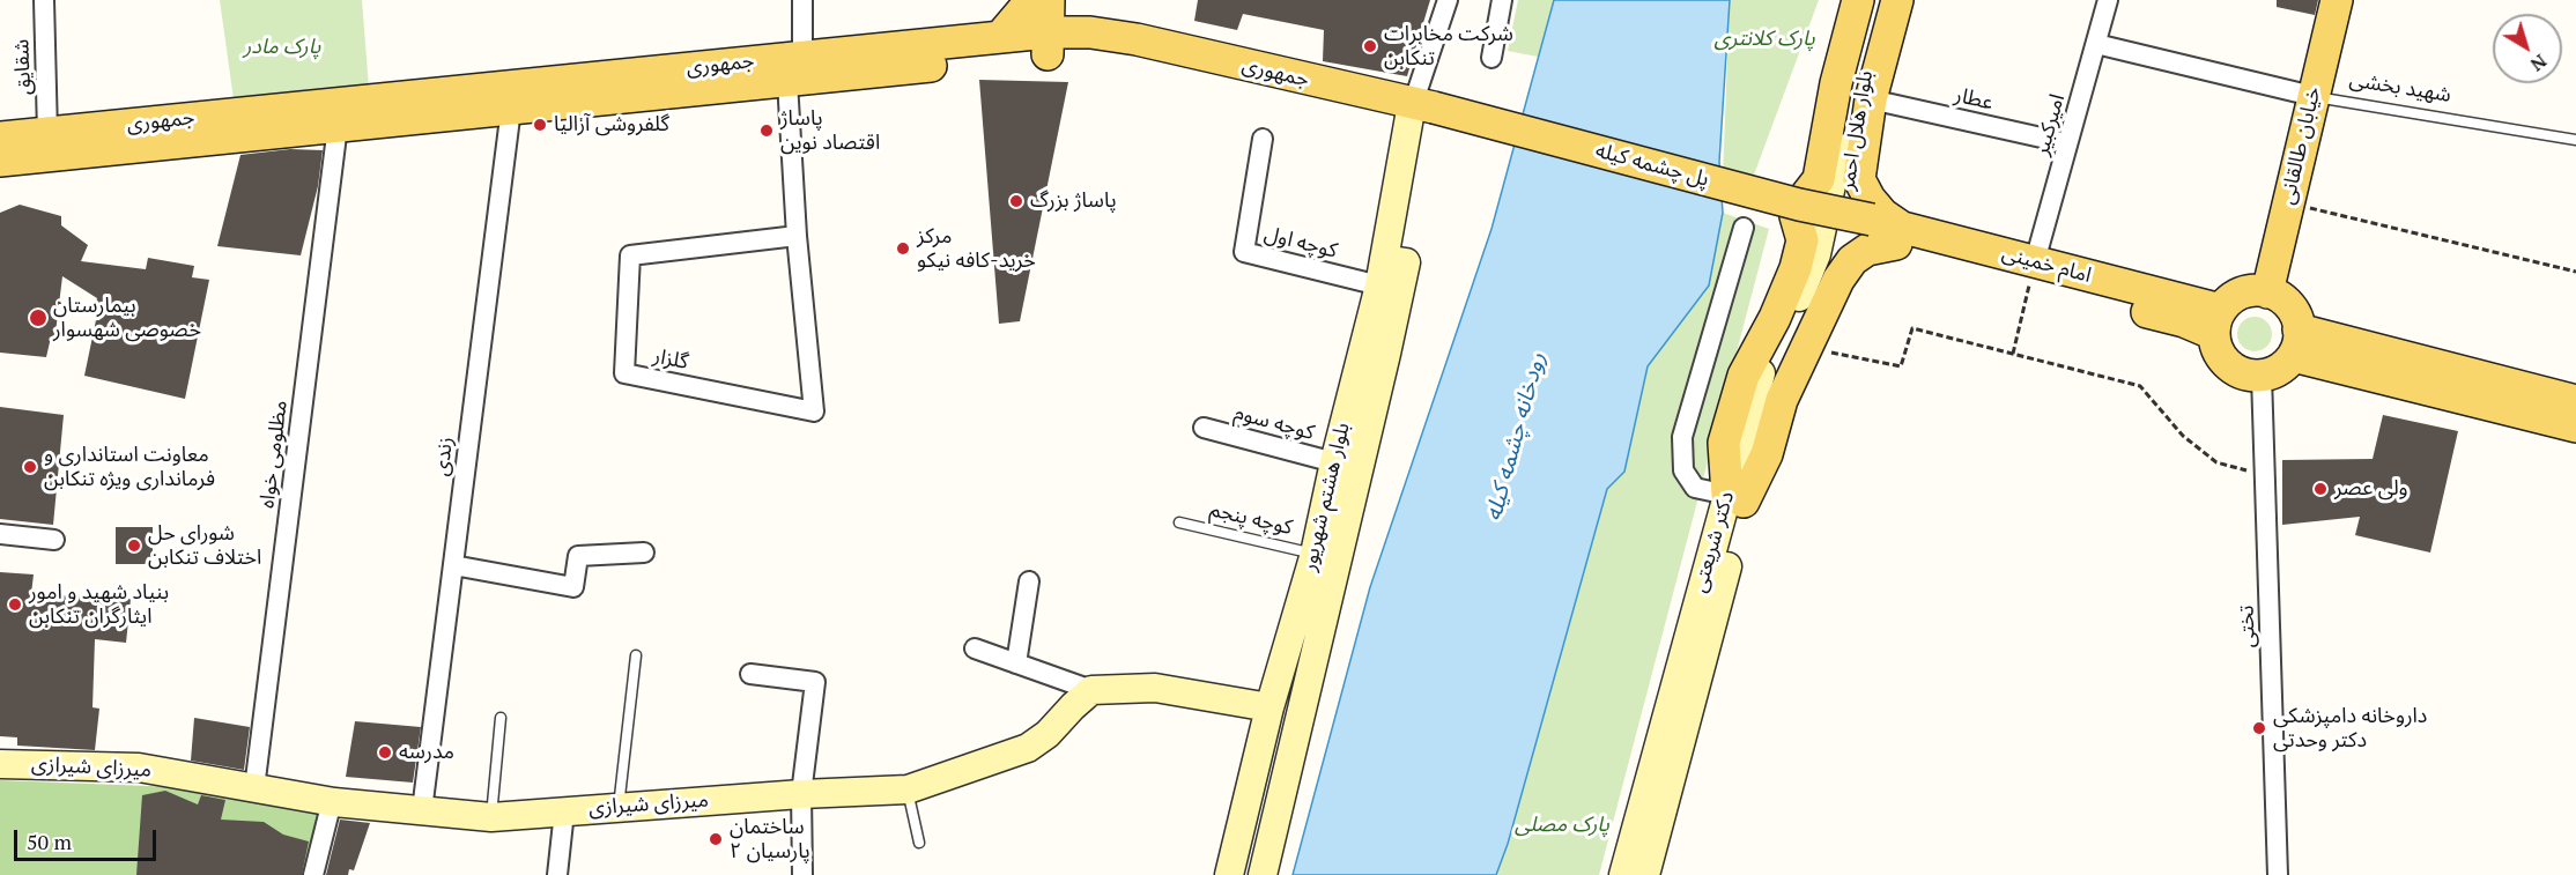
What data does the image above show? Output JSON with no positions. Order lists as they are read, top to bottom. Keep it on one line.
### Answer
{"streets":{"main road":["جمهوری","خیابان طالقانی","پل چشمه کیله","امام خمینی"],"street":["شقایق","شهید بخشی","عطار","امیرکبیر","بلوار هلال احمر","کوچه اول","گلزار","کوچه سوم","مظلومی خواه","زندی","بلوار هشتم شهریور","دکتر شریعتی","تختی","میرزای شیرازی"],"lane":["کوچه پنجم"]},"crossings":[["جمهوری","شقایق"],["جمهوری","پل چشمه کیله"],["جمهوری","گلزار"],["جمهوری","مظلومی خواه"],["جمهوری","زندی"],["جمهوری","بلوار هشتم شهریور"],["شهید بخشی","امیرکبیر"],["شهید بخشی","خیابان طالقانی"],["عطار","امیرکبیر"],["امیرکبیر","امام خمینی"],["بلوار هلال احمر","پل چشمه کیله"],["بلوار هلال احمر","امام خمینی"],["بلوار هلال احمر","دکتر شریعتی"],["خیابان طالقانی","امام خمینی"],["خیابان طالقانی","تختی"],["پل چشمه کیله","امام خمینی"],["پل چشمه کیله","بلوار هشتم شهریور"],["پل چشمه کیله","دکتر شریعتی"],["کوچه اول","بلوار هشتم شهریور"],["امام خمینی","دکتر شریعتی"],["امام خمینی","تختی"],["کوچه سوم","بلوار هشتم شهریور"],["مظلومی خواه","میرزای شیرازی"],["زندی","میرزای شیرازی"],["بلوار هشتم شهریور","کوچه پنجم"]],"water":["رودخانه چشمه کیله"],"parks":["پارک کلانتری","پارک مادر","پارک مصلی"],"places":["شرکت مخابرات تنکابن","گلفروشی آزالیا","پاساژ اقتصاد نوین","پاساژ بزرگ","مرکز خرید-کافه نیکو","بیمارستان خصوصی شهسوار","معاونت استانداری و فرمانداری ویژه تنکابن","ولی عصر","شورای حل اختلاف تنکابن","بنیاد شهید و امور ایثارگران تنکابن","داروخانه دامپزشکی دکتر وحدتی","مدرسه","ساختمان پارسیان ۲"],"scale_bar":"50 m","north":"bottom right"}
